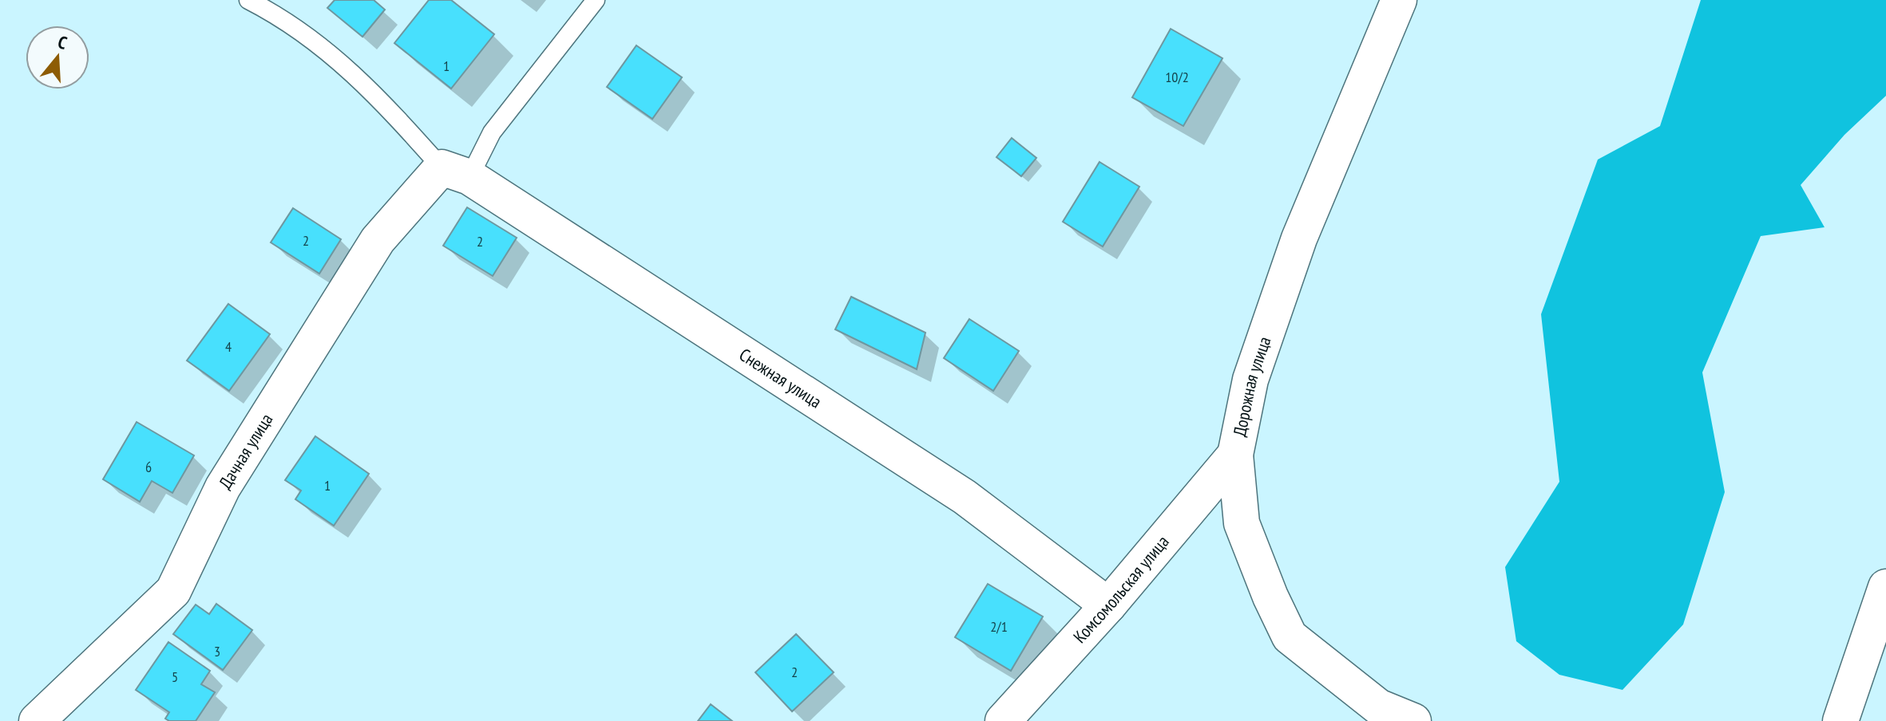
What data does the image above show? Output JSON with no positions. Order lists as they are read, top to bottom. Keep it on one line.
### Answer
{"streets":{"street":["Снежная улица","Дорожная улица","Дачная улица","Комсомольская улица"]},"crossings":[["Снежная улица","Дачная улица"],["Снежная улица","Комсомольская улица"],["Дорожная улица","Комсомольская улица"]],"house_numbers":["1","10/2","2","2","4","6","1","2/1","3","2","5"],"north":"top"}
